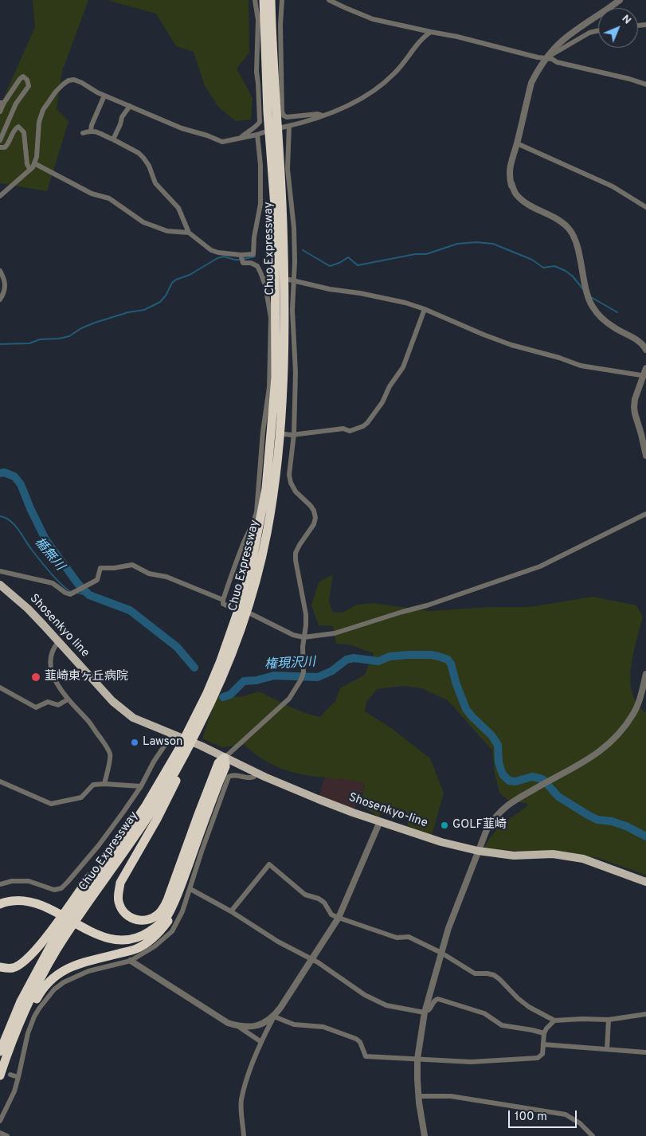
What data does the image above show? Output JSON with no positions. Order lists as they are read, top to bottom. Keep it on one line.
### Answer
{"streets":{"highway":["Chuo Expressway"],"main road":["Shosenkyo line","Shosenkyo-line"]},"crossings":[["Shosenkyo line","Shosenkyo-line"]],"water":["楯無川","権現沢川"],"places":["韮崎東ヶ丘病院","Lawson","GOLF韮崎"],"scale_bar":"100 m","north":"top right"}
